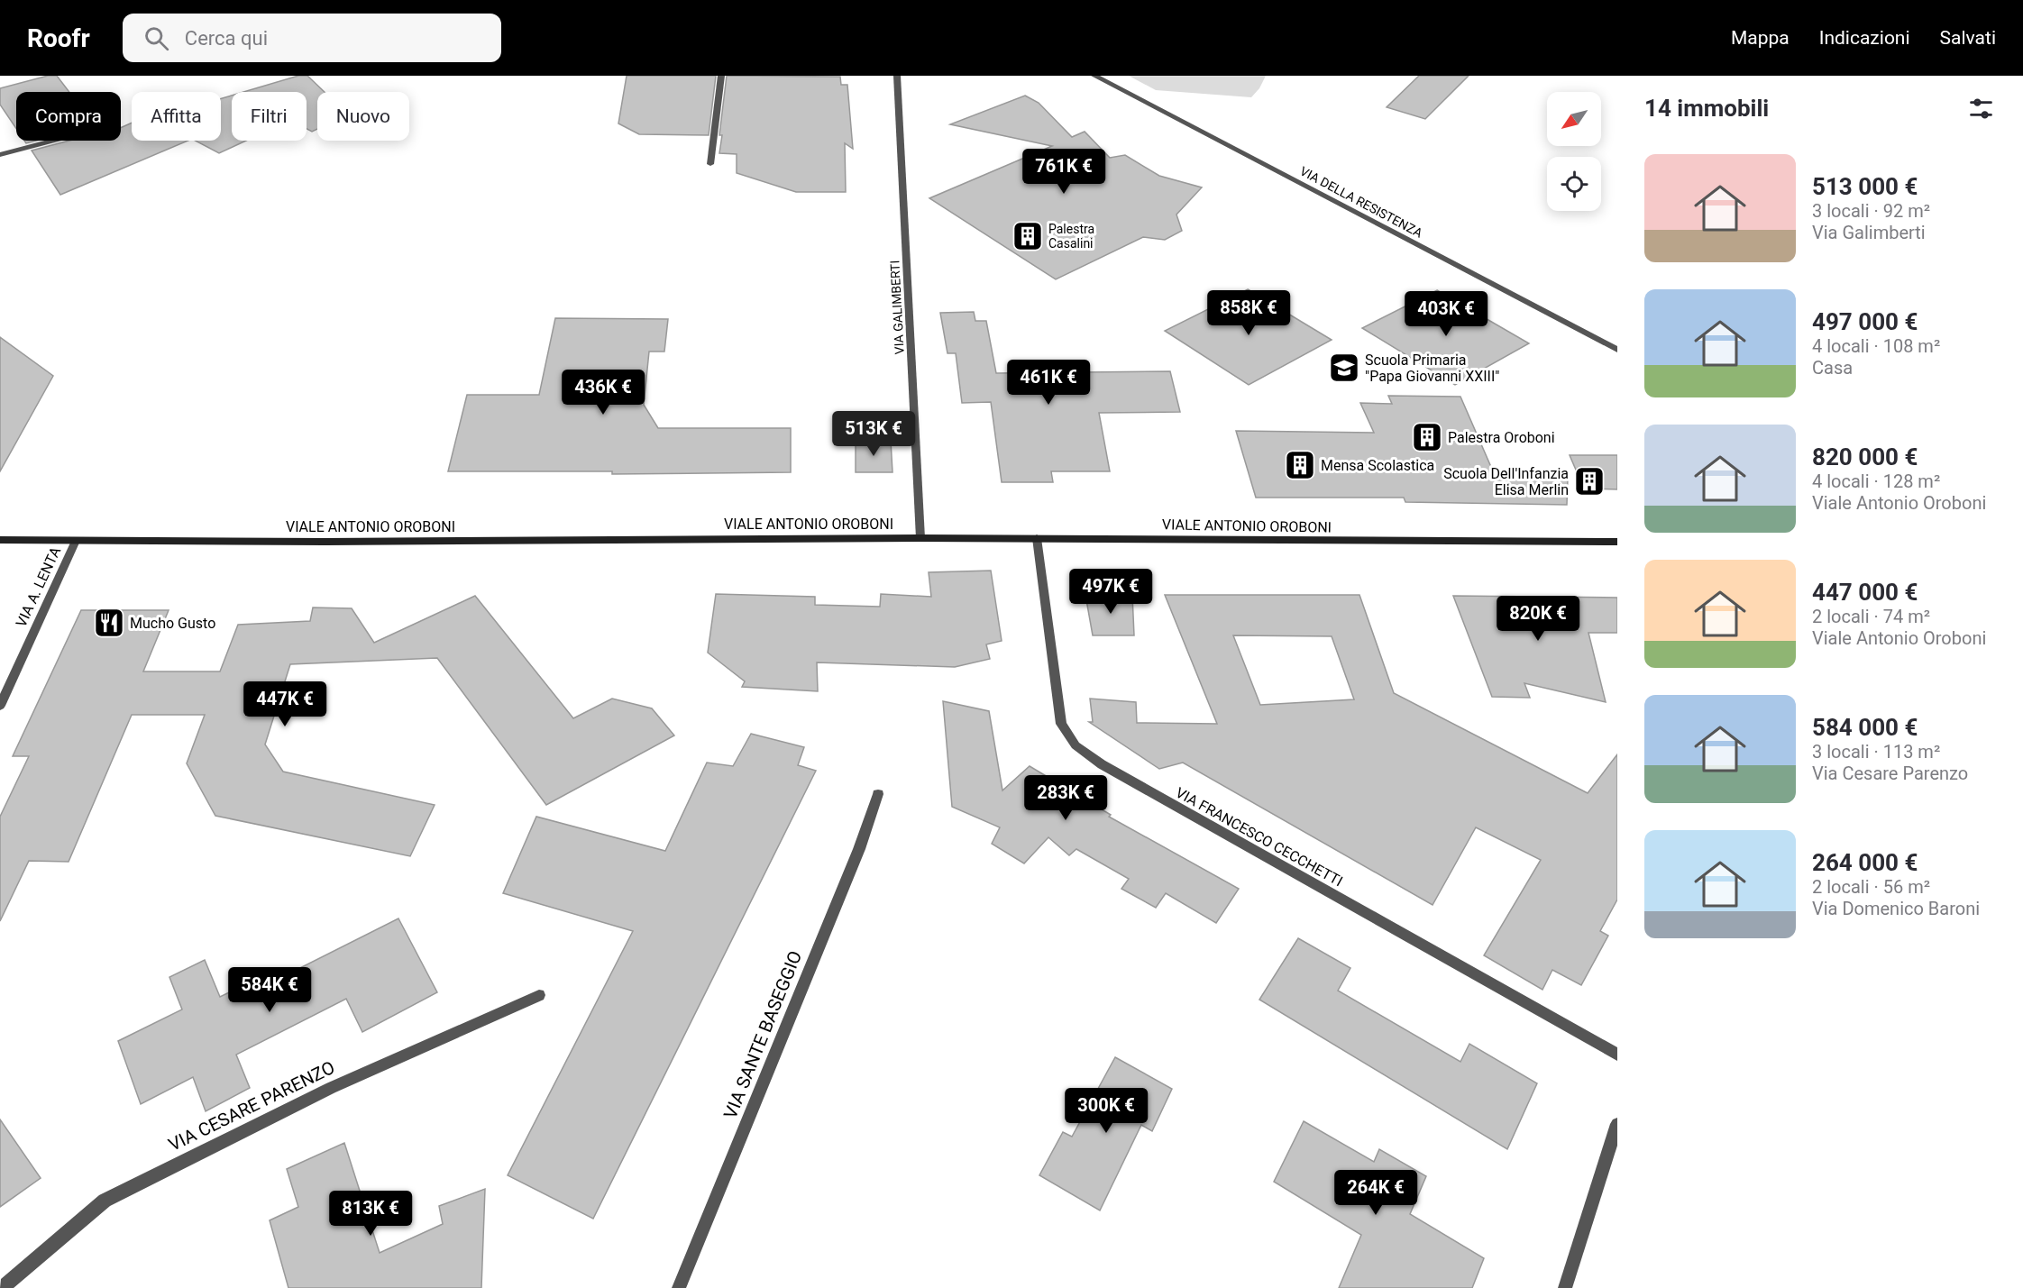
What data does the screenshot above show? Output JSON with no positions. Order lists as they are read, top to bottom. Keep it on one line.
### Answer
{"streets":{"street":["VIA DELLA RESISTENZA","VIA GALIMBERTI","VIALE ANTONIO OROBONI","VIA A. LENTA","VIA FRANCESCO CECCHETTI","VIA SANTE BASEGGIO","VIA CESARE PARENZO"]},"crossings":[["VIA GALIMBERTI","VIALE ANTONIO OROBONI"],["VIALE ANTONIO OROBONI","VIA A. LENTA"],["VIALE ANTONIO OROBONI","VIA FRANCESCO CECCHETTI"]],"places":{"building":["Palestra Casalini","Palestra Oroboni","Mensa Scolastica","Scuola Dell'Infanzia Elisa Merlin"],"school or university":["Scuola Primaria \"Papa Giovanni XXIII\""],"restaurant":["Mucho Gusto"]},"north":"bottom left","page":{"header":"Roofr","search":"Cerca qui","nav":["Mappa","Indicazioni","Salvati"],"heading":"14 immobili","chip":["Compra","Affitta","Filtri","Nuovo"],"list":[{"name":"513 000 €","note":"3 locali · 92 m² · Via Galimberti"},{"name":"497 000 €","note":"4 locali · 108 m² · Casa"},{"name":"820 000 €","note":"4 locali · 128 m² · Viale Antonio Oroboni"},{"name":"447 000 €","note":"2 locali · 74 m² · Viale Antonio Oroboni"},{"name":"584 000 €","note":"3 locali · 113 m² · Via Cesare Parenzo"},{"name":"264 000 €","note":"2 locali · 56 m² · Via Domenico Baroni"}],"price":["761K €","858K €","403K €","461K €","436K €","513K €","497K €","820K €","447K €","283K €","584K €","300K €","264K €","813K €"]}}
